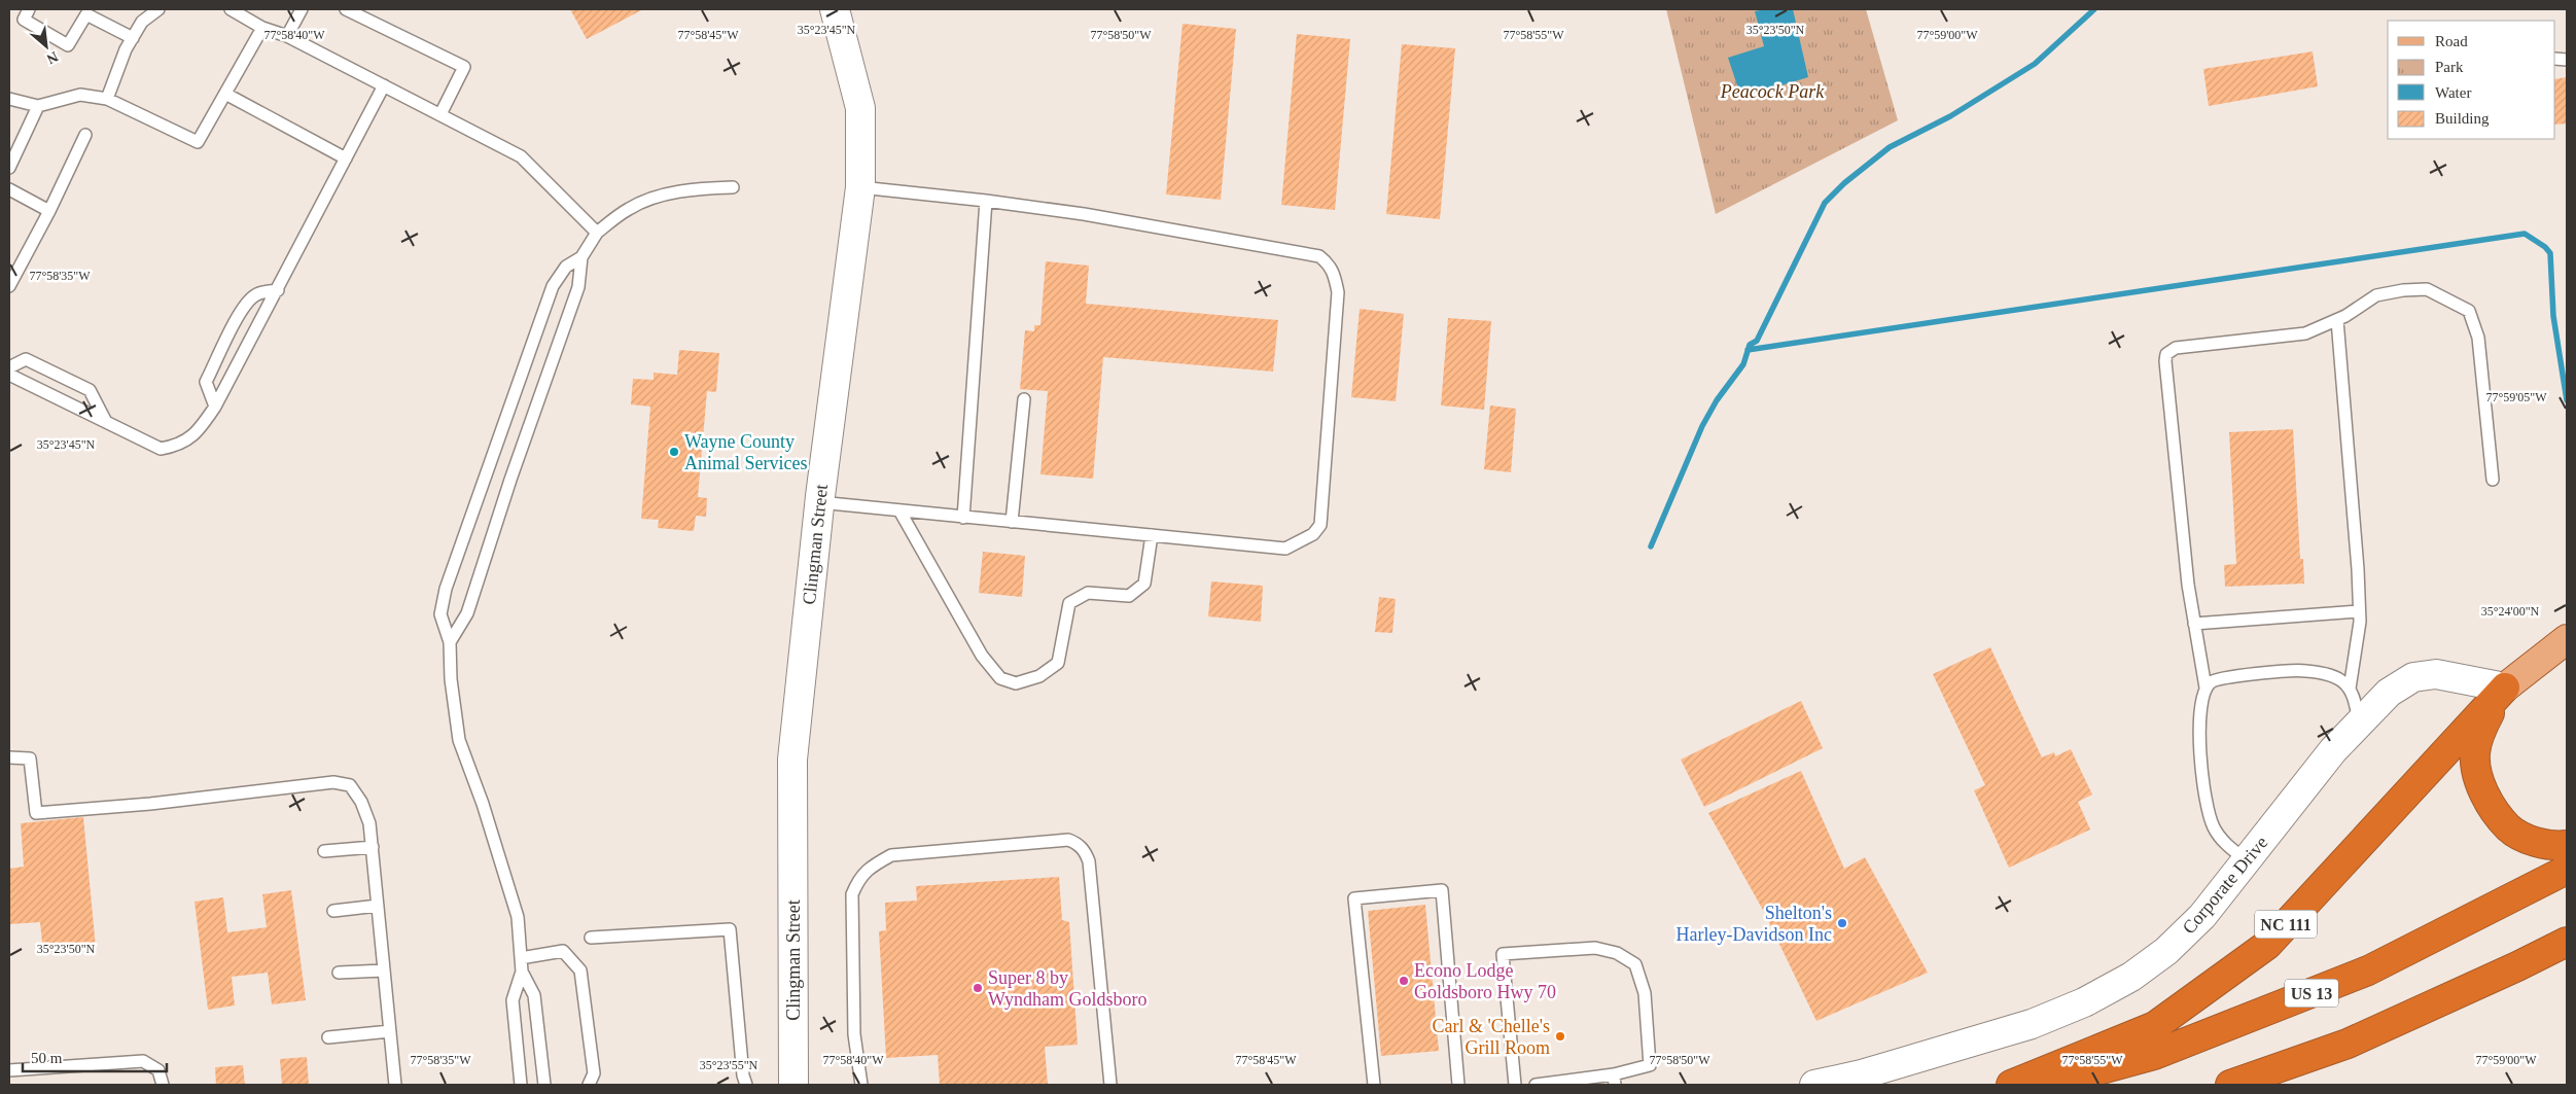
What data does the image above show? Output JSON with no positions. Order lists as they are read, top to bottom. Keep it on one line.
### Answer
{"streets":{"highway":["NC 111","US 13"],"street":["Clingman Street","Corporate Drive"]},"crossings":[["Corporate Drive","NC 111"]],"parks":["Peacock Park"],"places":["Wayne County Animal Services","Shelton's Harley-Davidson Inc","Econo Lodge Goldsboro Hwy 70","Super 8 by Wyndham Goldsboro","Carl & 'Chelle's Grill Room"],"legend":["Road","Park","Water","Building"],"scale_bar":"50 m","north":"bottom right","coordinates":["35°23'45\"N","35°23'50\"N","77°58'40\"W","77°58'45\"W","77°58'50\"W","77°58'55\"W","77°59'00\"W","77°58'35\"W","77°59'05\"W","35°24'00\"N","35°23'55\"N"]}
